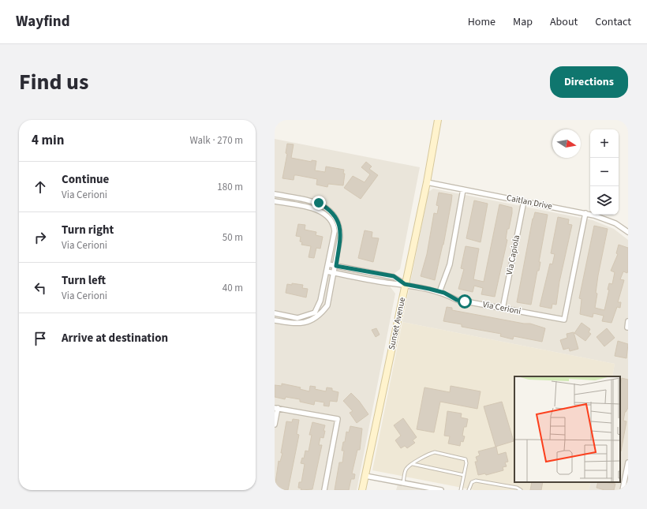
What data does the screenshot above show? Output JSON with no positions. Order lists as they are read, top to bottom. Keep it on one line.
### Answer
{"streets":{"main road":["Sunset Avenue"],"street":["Caitlan Drive","Via Capiola","Via Cerioni"]},"crossings":[["Caitlan Drive","Via Capiola"],["Caitlan Drive","Via Cerioni"],["Caitlan Drive","Sunset Avenue"],["Via Capiola","Via Cerioni"],["Via Cerioni","Sunset Avenue"]],"north":"right","page":{"header":"Wayfind","nav":["Home","Map","About","Contact"],"title":"Find us","buttons":"Directions","heading":["4 min","Walk · 270 m"],"map_buttons":["+","−"],"list":[["Continue","Via Cerioni","180 m"],["Turn right","Via Cerioni","50 m"],["Turn left","Via Cerioni","40 m"],"Arrive at destination"]}}
